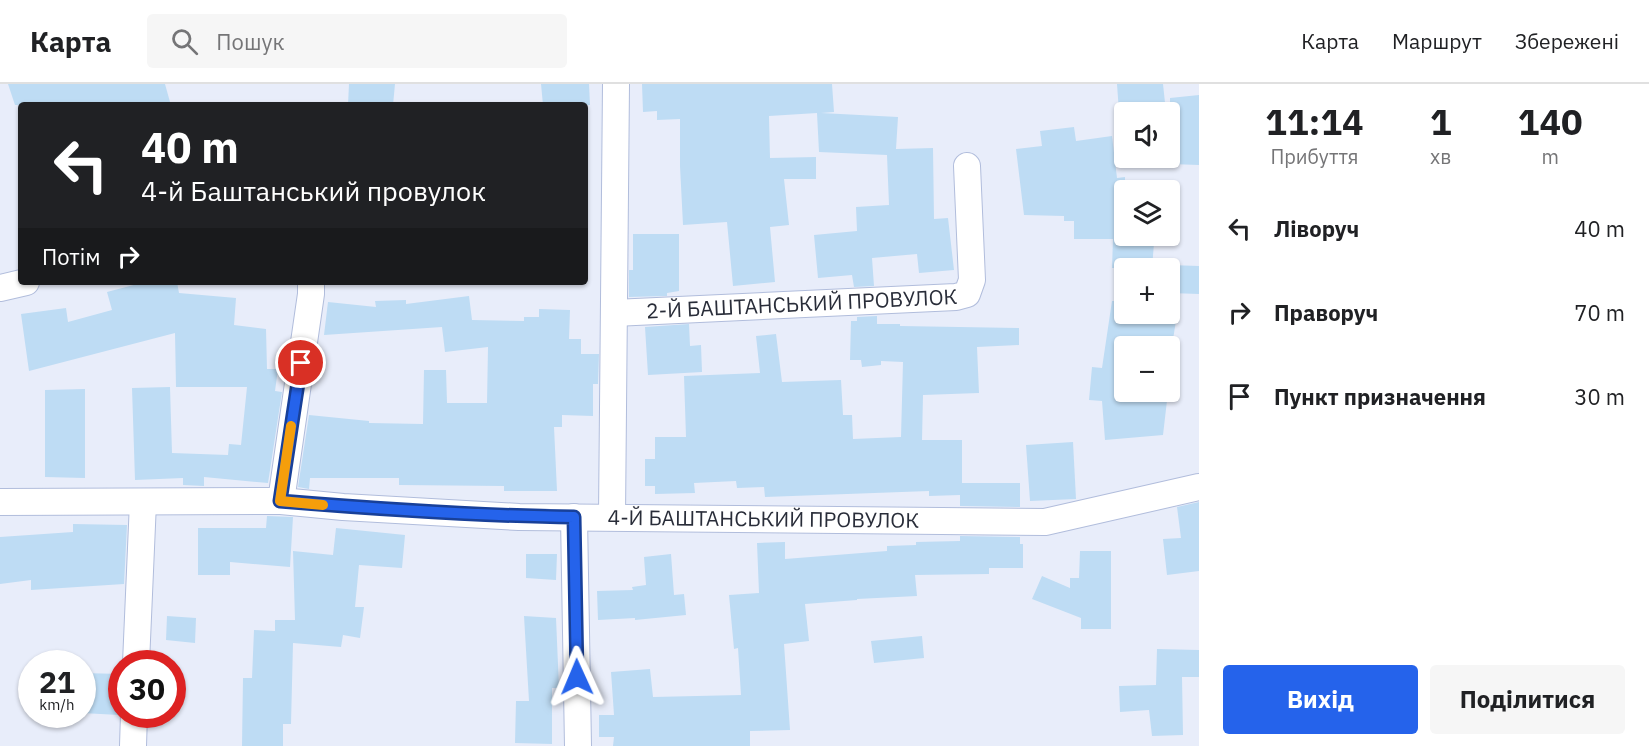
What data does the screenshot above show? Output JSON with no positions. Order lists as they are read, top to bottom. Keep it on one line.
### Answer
{"streets":{"street":["2-Й БАШТАНСЬКИЙ ПРОВУЛОК","4-Й БАШТАНСЬКИЙ ПРОВУЛОК"]},"crossings":[["2-Й БАШТАНСЬКИЙ ПРОВУЛОК","4-Й БАШТАНСЬКИЙ ПРОВУЛОК"]],"page":{"header":"Карта","search":"Пошук","nav":["Карта","Маршрут","Збережені"],"eta":["11:14","Прибуття","1","хв","140","m"],"map_buttons":["+","−"],"turn":["40 m","4-й Баштанський провулок"],"list":[{"name":"Ліворуч","value":"40 m"},{"name":"Праворуч","value":"70 m"},{"name":"Пункт призначення","value":"30 m"}],"then":"Потім","speed":"21 km/h","limit":"30","buttons":["Вихід","Поділитися"]}}
